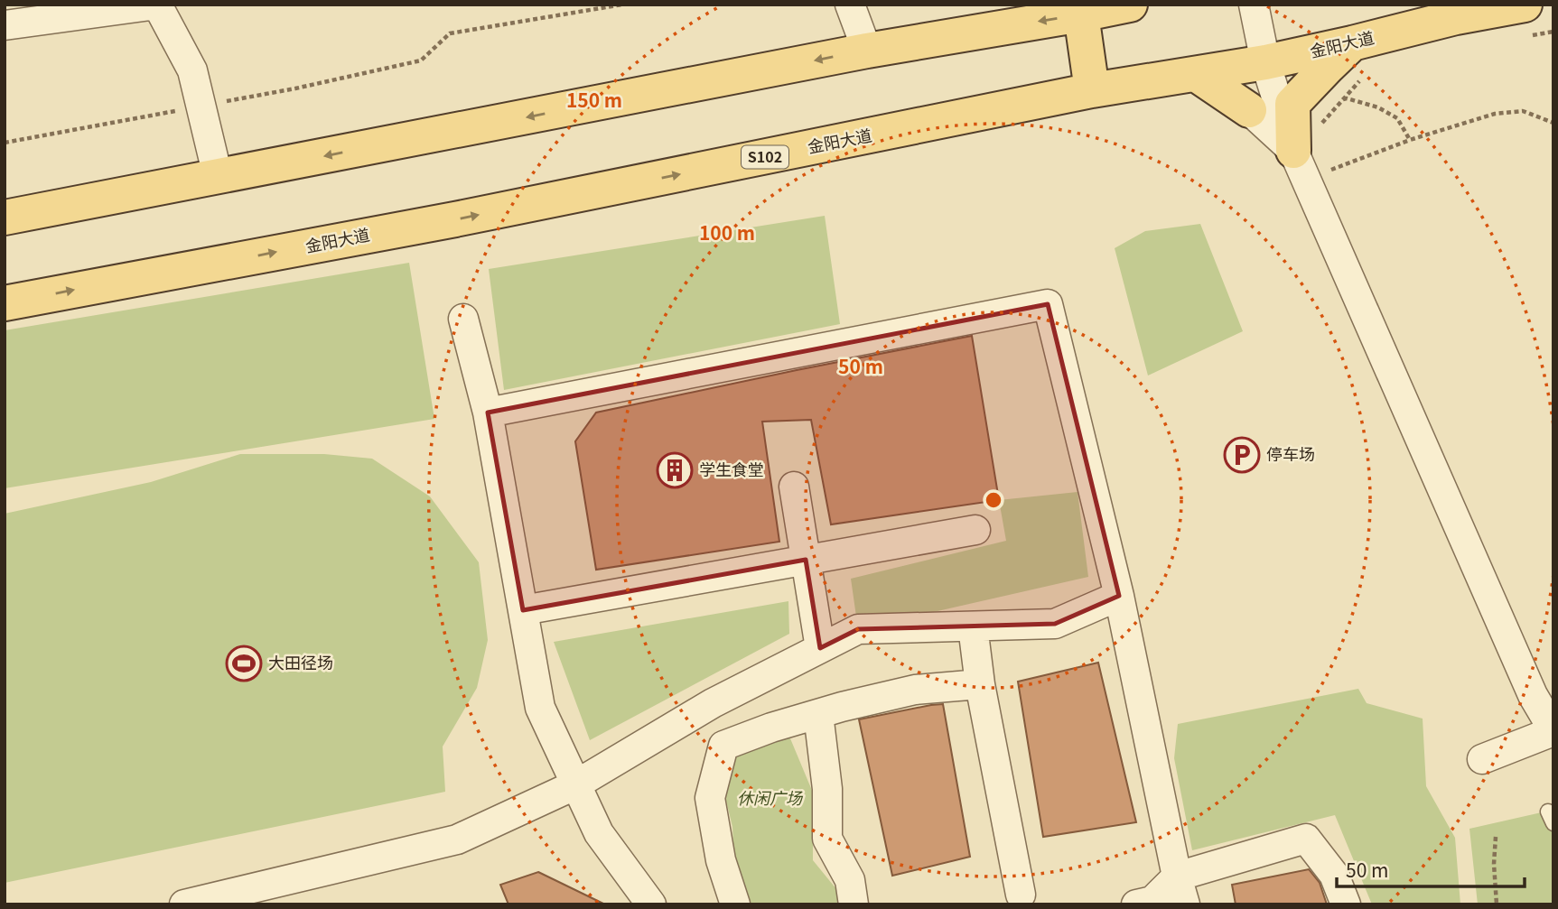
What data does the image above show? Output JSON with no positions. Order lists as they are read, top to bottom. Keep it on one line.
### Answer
{"streets":{"main road":["金阳大道","S102"]},"parks":["休闲广场"],"places":{"parking":["停车场"],"building":["学生食堂"],"sports":["大田径场"]},"scale_bar":"50 m","rings":["150 m","100 m","50 m"]}
